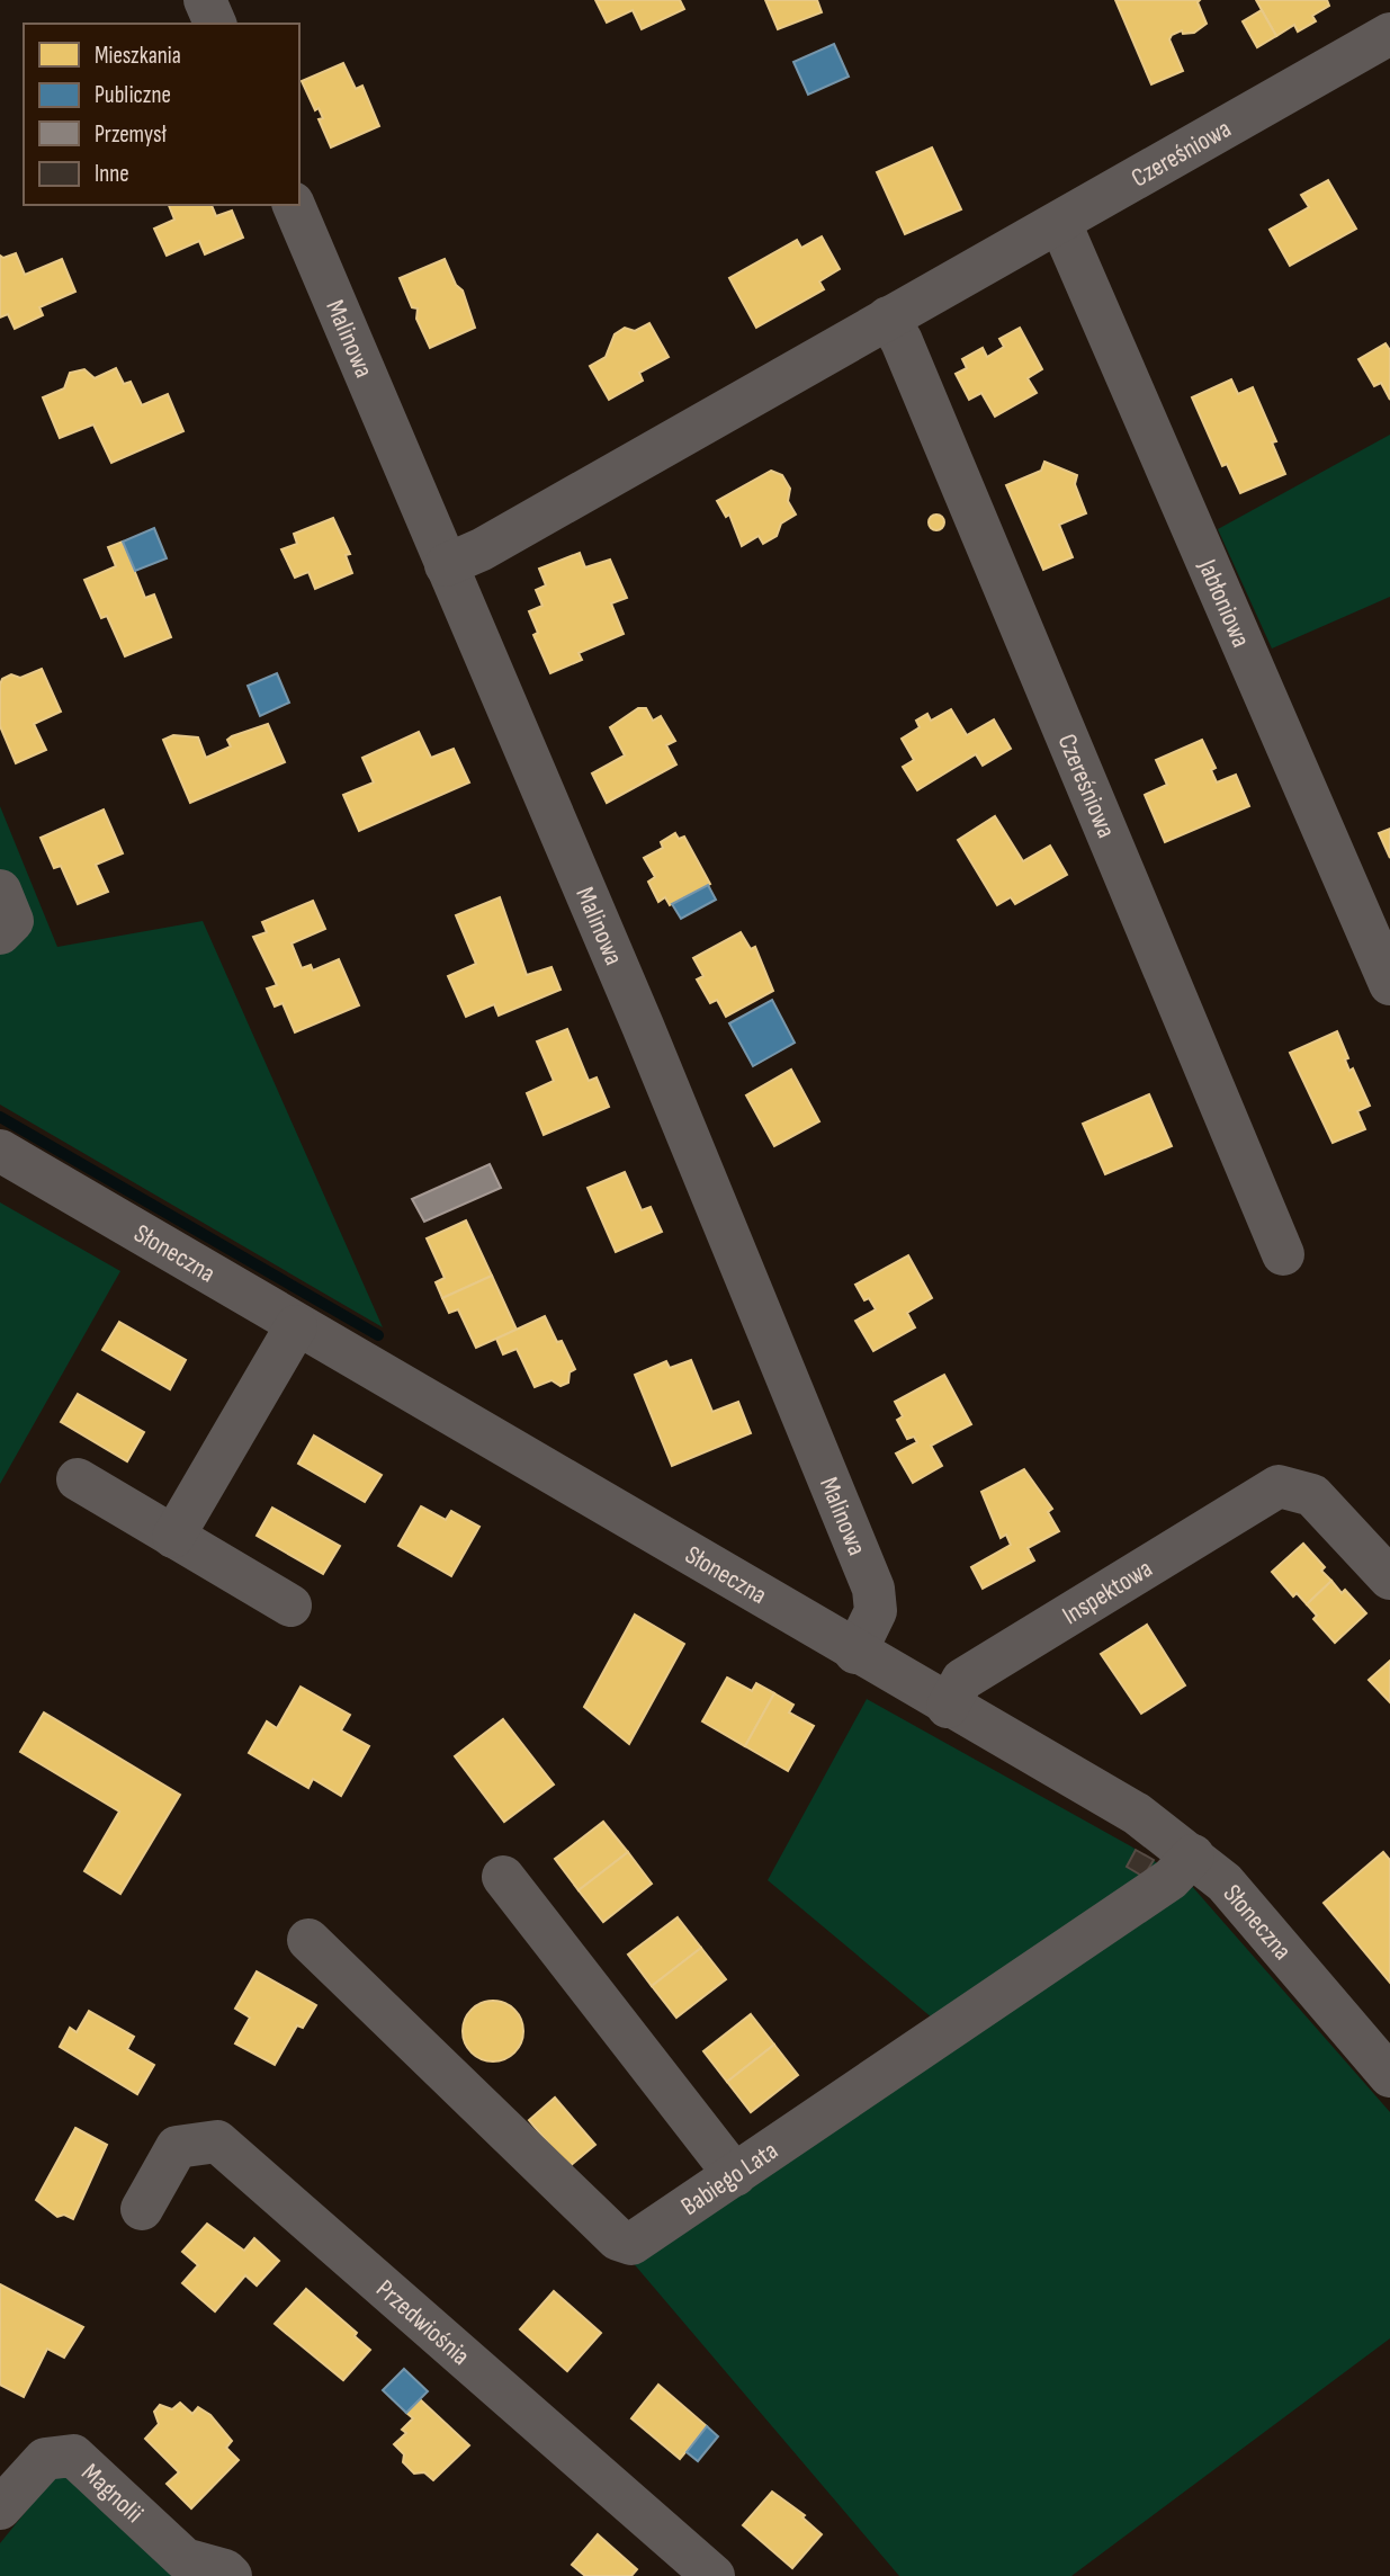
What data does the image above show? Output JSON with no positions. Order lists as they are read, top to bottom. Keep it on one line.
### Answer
{"streets":{"street":["Czereśniowa","Malinowa","Jabłoniowa","Słoneczna","Inspektowa","Babiego Lata","Przedwiośnia","Magnolii"]},"crossings":[["Czereśniowa","Malinowa"],["Czereśniowa","Jabłoniowa"],["Malinowa","Słoneczna"],["Słoneczna","Inspektowa"],["Słoneczna","Babiego Lata"]],"legend":["Mieszkania","Publiczne","Przemysł","Inne"]}
